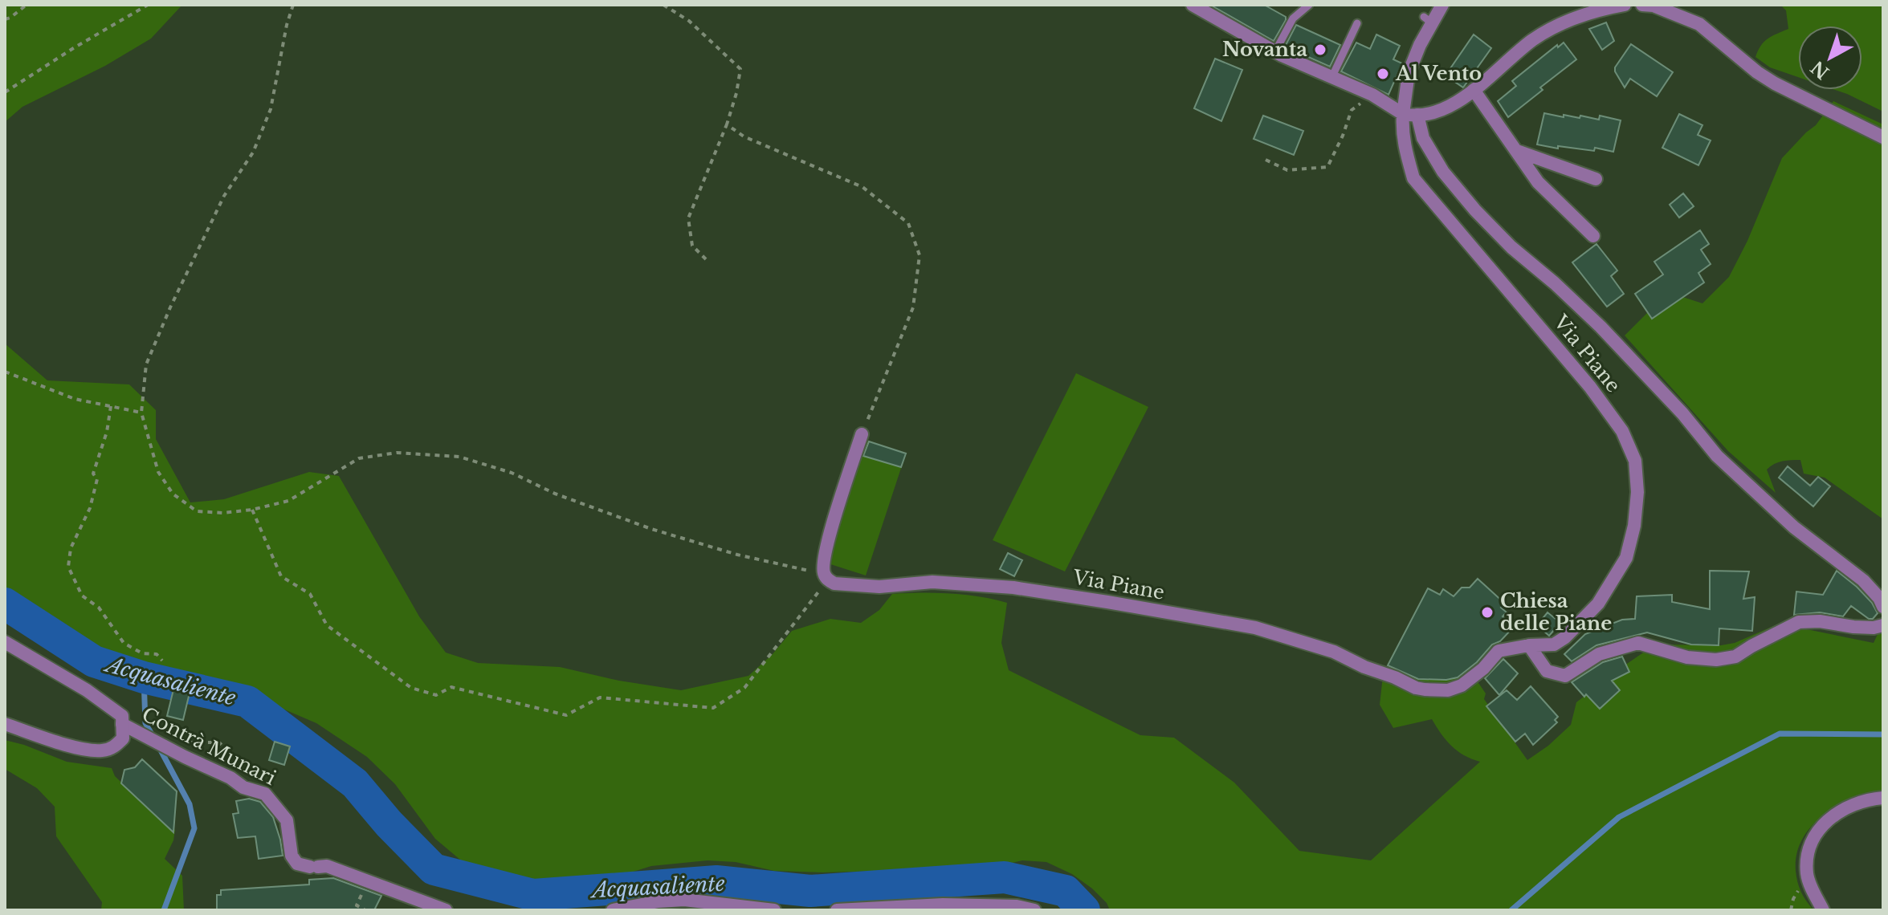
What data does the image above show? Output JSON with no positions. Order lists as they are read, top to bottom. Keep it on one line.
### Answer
{"streets":{"street":["Via Piane","Contrà Munari"]},"water":["Acquasaliente"],"places":["Novanta","Al Vento","Chiesa delle Piane"],"north":"bottom left"}
